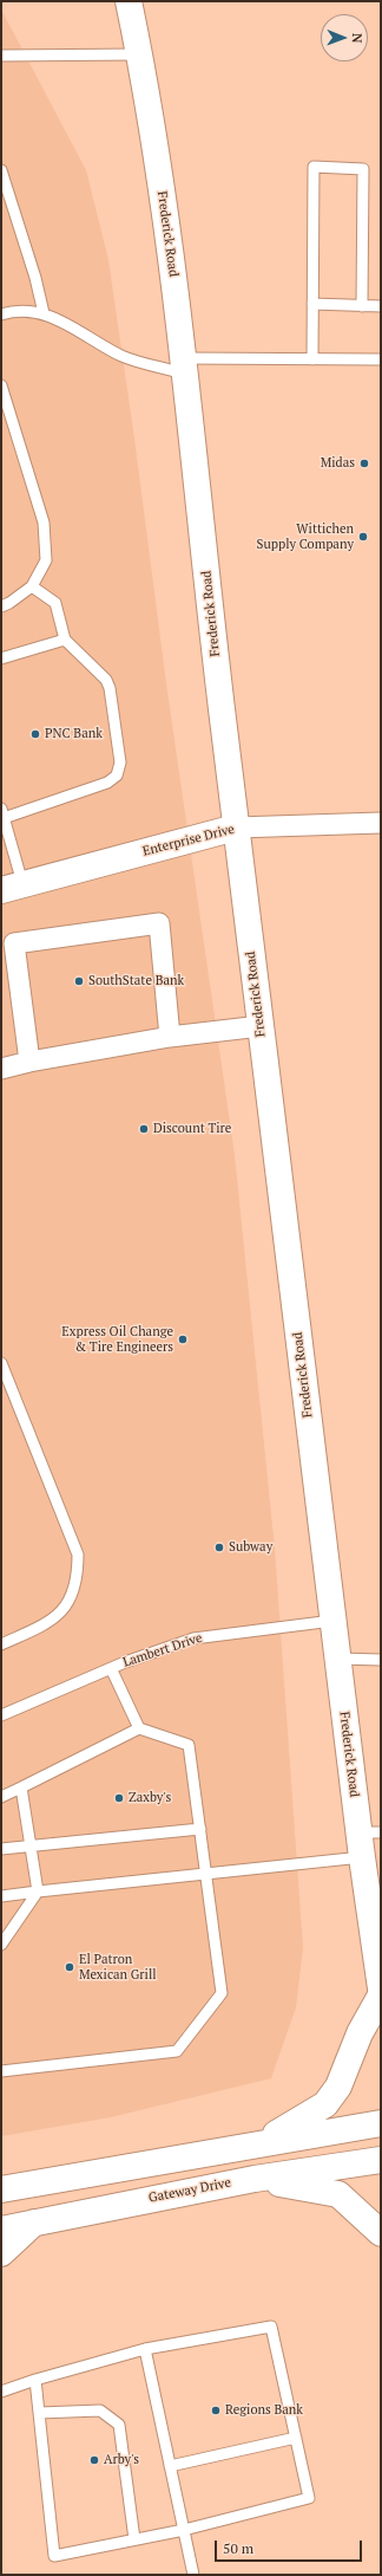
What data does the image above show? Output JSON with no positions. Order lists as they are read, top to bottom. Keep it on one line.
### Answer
{"streets":{"main road":["Frederick Road","Enterprise Drive","Gateway Drive"],"lane":["Lambert Drive"]},"crossings":[["Frederick Road","Enterprise Drive"],["Frederick Road","Lambert Drive"]],"places":["Midas","Wittichen Supply Company","PNC Bank","SouthState Bank","Discount Tire","Express Oil Change & Tire Engineers","Subway","Zaxby's","El Patron Mexican Grill","Regions Bank","Arby's"],"scale_bar":"50 m","north":"right"}
